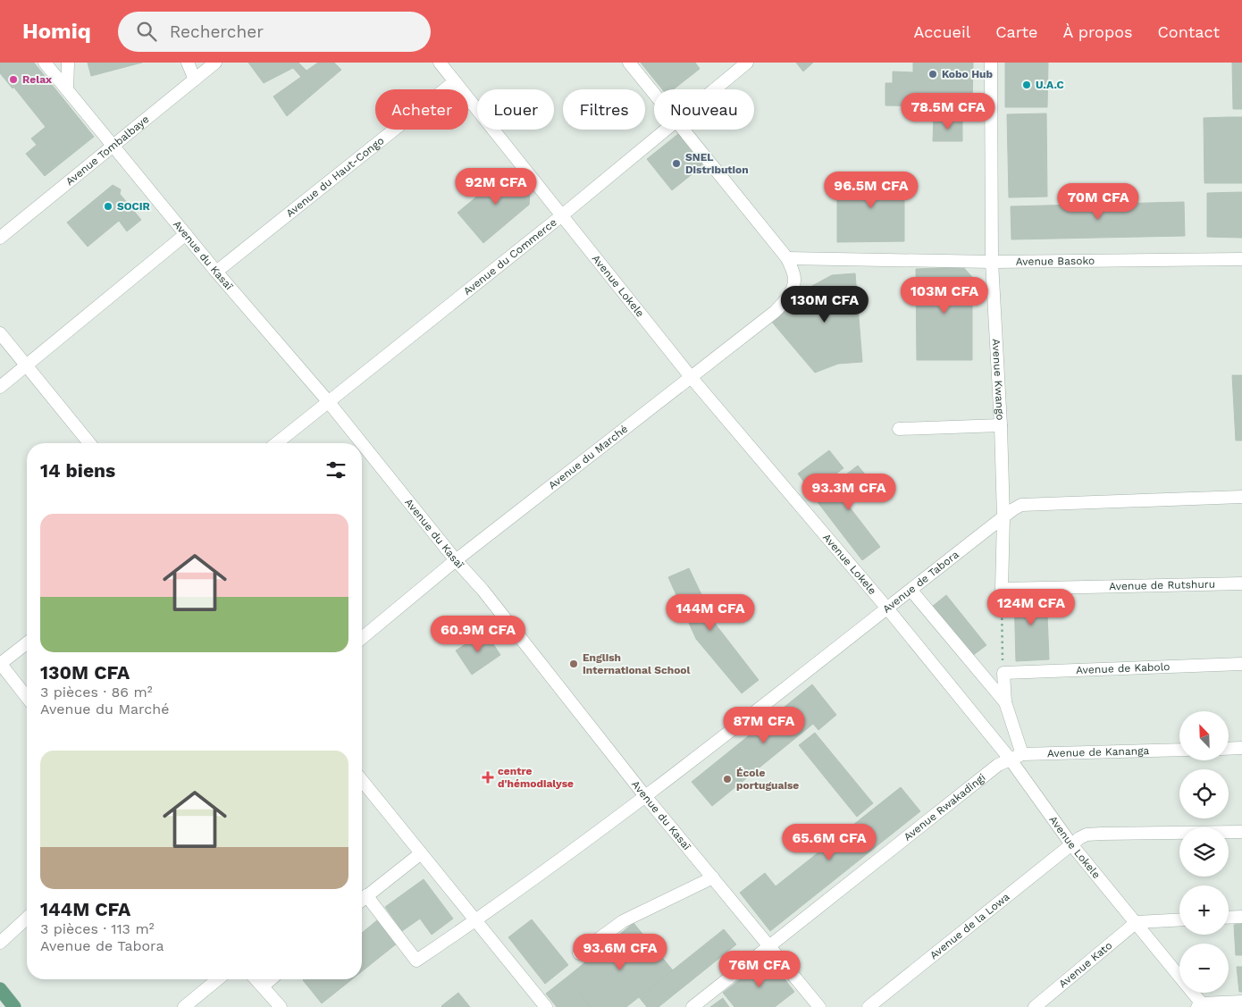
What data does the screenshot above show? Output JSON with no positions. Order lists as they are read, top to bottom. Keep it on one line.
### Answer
{"streets":{"street":["Avenue Tombalbaye","Avenue du Haut-Congo","Avenue du Kasaï","Avenue du Commerce","Avenue Basoko","Avenue Lokele","Avenue Kwango","Avenue du Marché","Avenue de Tabora","Avenue de Rutshuru","Avenue de Kabolo","Avenue de Kananga","Avenue Rwakadingi","Avenue de la Lowa","Avenue Kato"]},"crossings":[["Avenue Tombalbaye","Avenue du Kasaï"],["Avenue du Haut-Congo","Avenue du Kasaï"],["Avenue du Haut-Congo","Avenue Lokele"],["Avenue du Kasaï","Avenue du Commerce"],["Avenue du Kasaï","Avenue du Marché"],["Avenue du Kasaï","Avenue de Tabora"],["Avenue du Kasaï","Avenue Rwakadingi"],["Avenue du Commerce","Avenue Lokele"],["Avenue Basoko","Avenue Kwango"],["Avenue Basoko","Avenue du Marché"],["Avenue Lokele","Avenue du Marché"],["Avenue Lokele","Avenue de Tabora"],["Avenue Lokele","Avenue de Kananga"],["Avenue Lokele","Avenue Rwakadingi"],["Avenue Lokele","Avenue de la Lowa"],["Avenue Lokele","Avenue Kato"],["Avenue Kwango","Avenue de Tabora"],["Avenue Kwango","Avenue de Rutshuru"],["Avenue de Kananga","Avenue Rwakadingi"]],"places":{"other":["Kobo Hub","Relax","U.A.C","SNEL Distribution","SOCIR","English International School","École portuguaise"],"health":["centre d'hémodialyse"]},"north":"top left","page":{"header":"Homiq","search":"Rechercher","nav":["Accueil","Carte","À propos","Contact"],"chip":["Acheter","Louer","Filtres","Nouveau"],"price":["78.5M CFA","92M CFA","96.5M CFA","70M CFA","103M CFA","130M CFA","93.3M CFA","124M CFA","144M CFA","60.9M CFA","87M CFA","65.6M CFA","93.6M CFA","76M CFA"],"heading":"14 biens","list":[{"name":"130M CFA","note":"3 pièces · 86 m² · Avenue du Marché"},{"name":"144M CFA","note":"3 pièces · 113 m² · Avenue de Tabora"}],"map_buttons":["+","−"]}}
